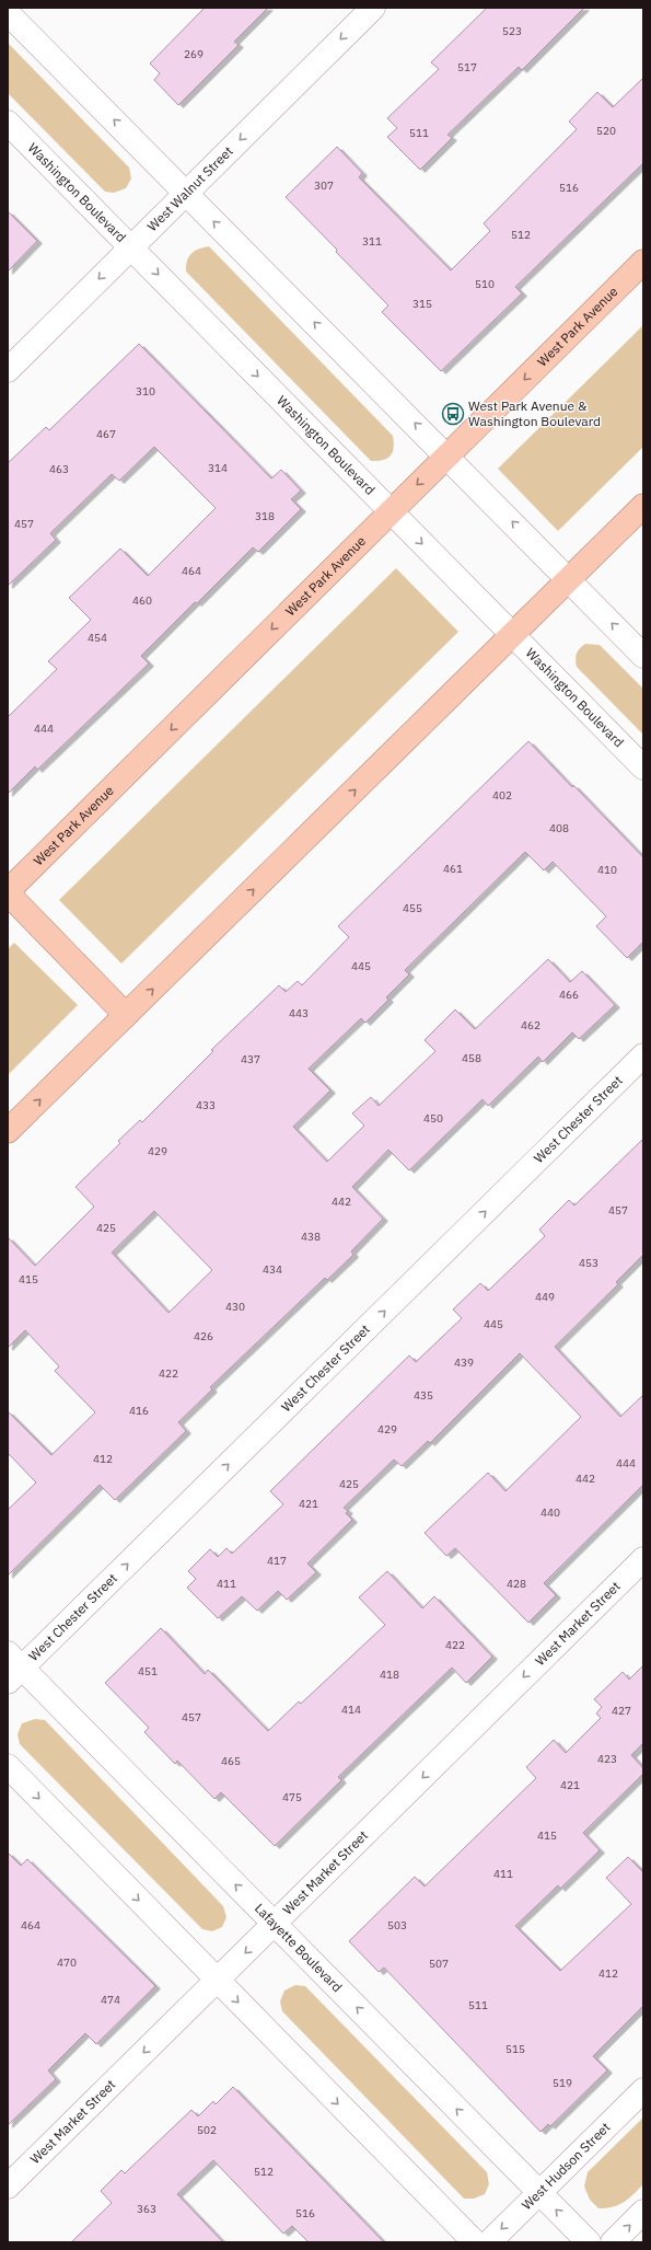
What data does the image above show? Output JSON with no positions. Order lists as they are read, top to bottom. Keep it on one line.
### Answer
{"streets":{"highway":["West Park Avenue"],"street":["West Walnut Street","Washington Boulevard","West Chester Street","West Market Street","Lafayette Boulevard","West Hudson Street"]},"crossings":[["West Walnut Street","Washington Boulevard"],["Washington Boulevard","West Park Avenue"],["West Chester Street","Lafayette Boulevard"],["West Market Street","Lafayette Boulevard"],["Lafayette Boulevard","West Hudson Street"]],"one_way":["West Walnut Street","West Chester Street","West Market Street"],"places":{"bus stop":["West Park Avenue & Washington Boulevard"]},"house_numbers":["523","269","517","520","511","307","516","512","311","510","315","310","467","314","463","318","457","464","460","454","444","402","408","461","410","455","445","466","443","462","458","437","433","450","429","442","457","425","438","453","434","415","449","430","445","426","439","422","435","416","429","412","444","442","425","421","440","417","411","428","422","451","418","414","427","457","423","465","421","475","415","411","464","503","470","507","412","474","511","515","519","502","512","363","516"]}
